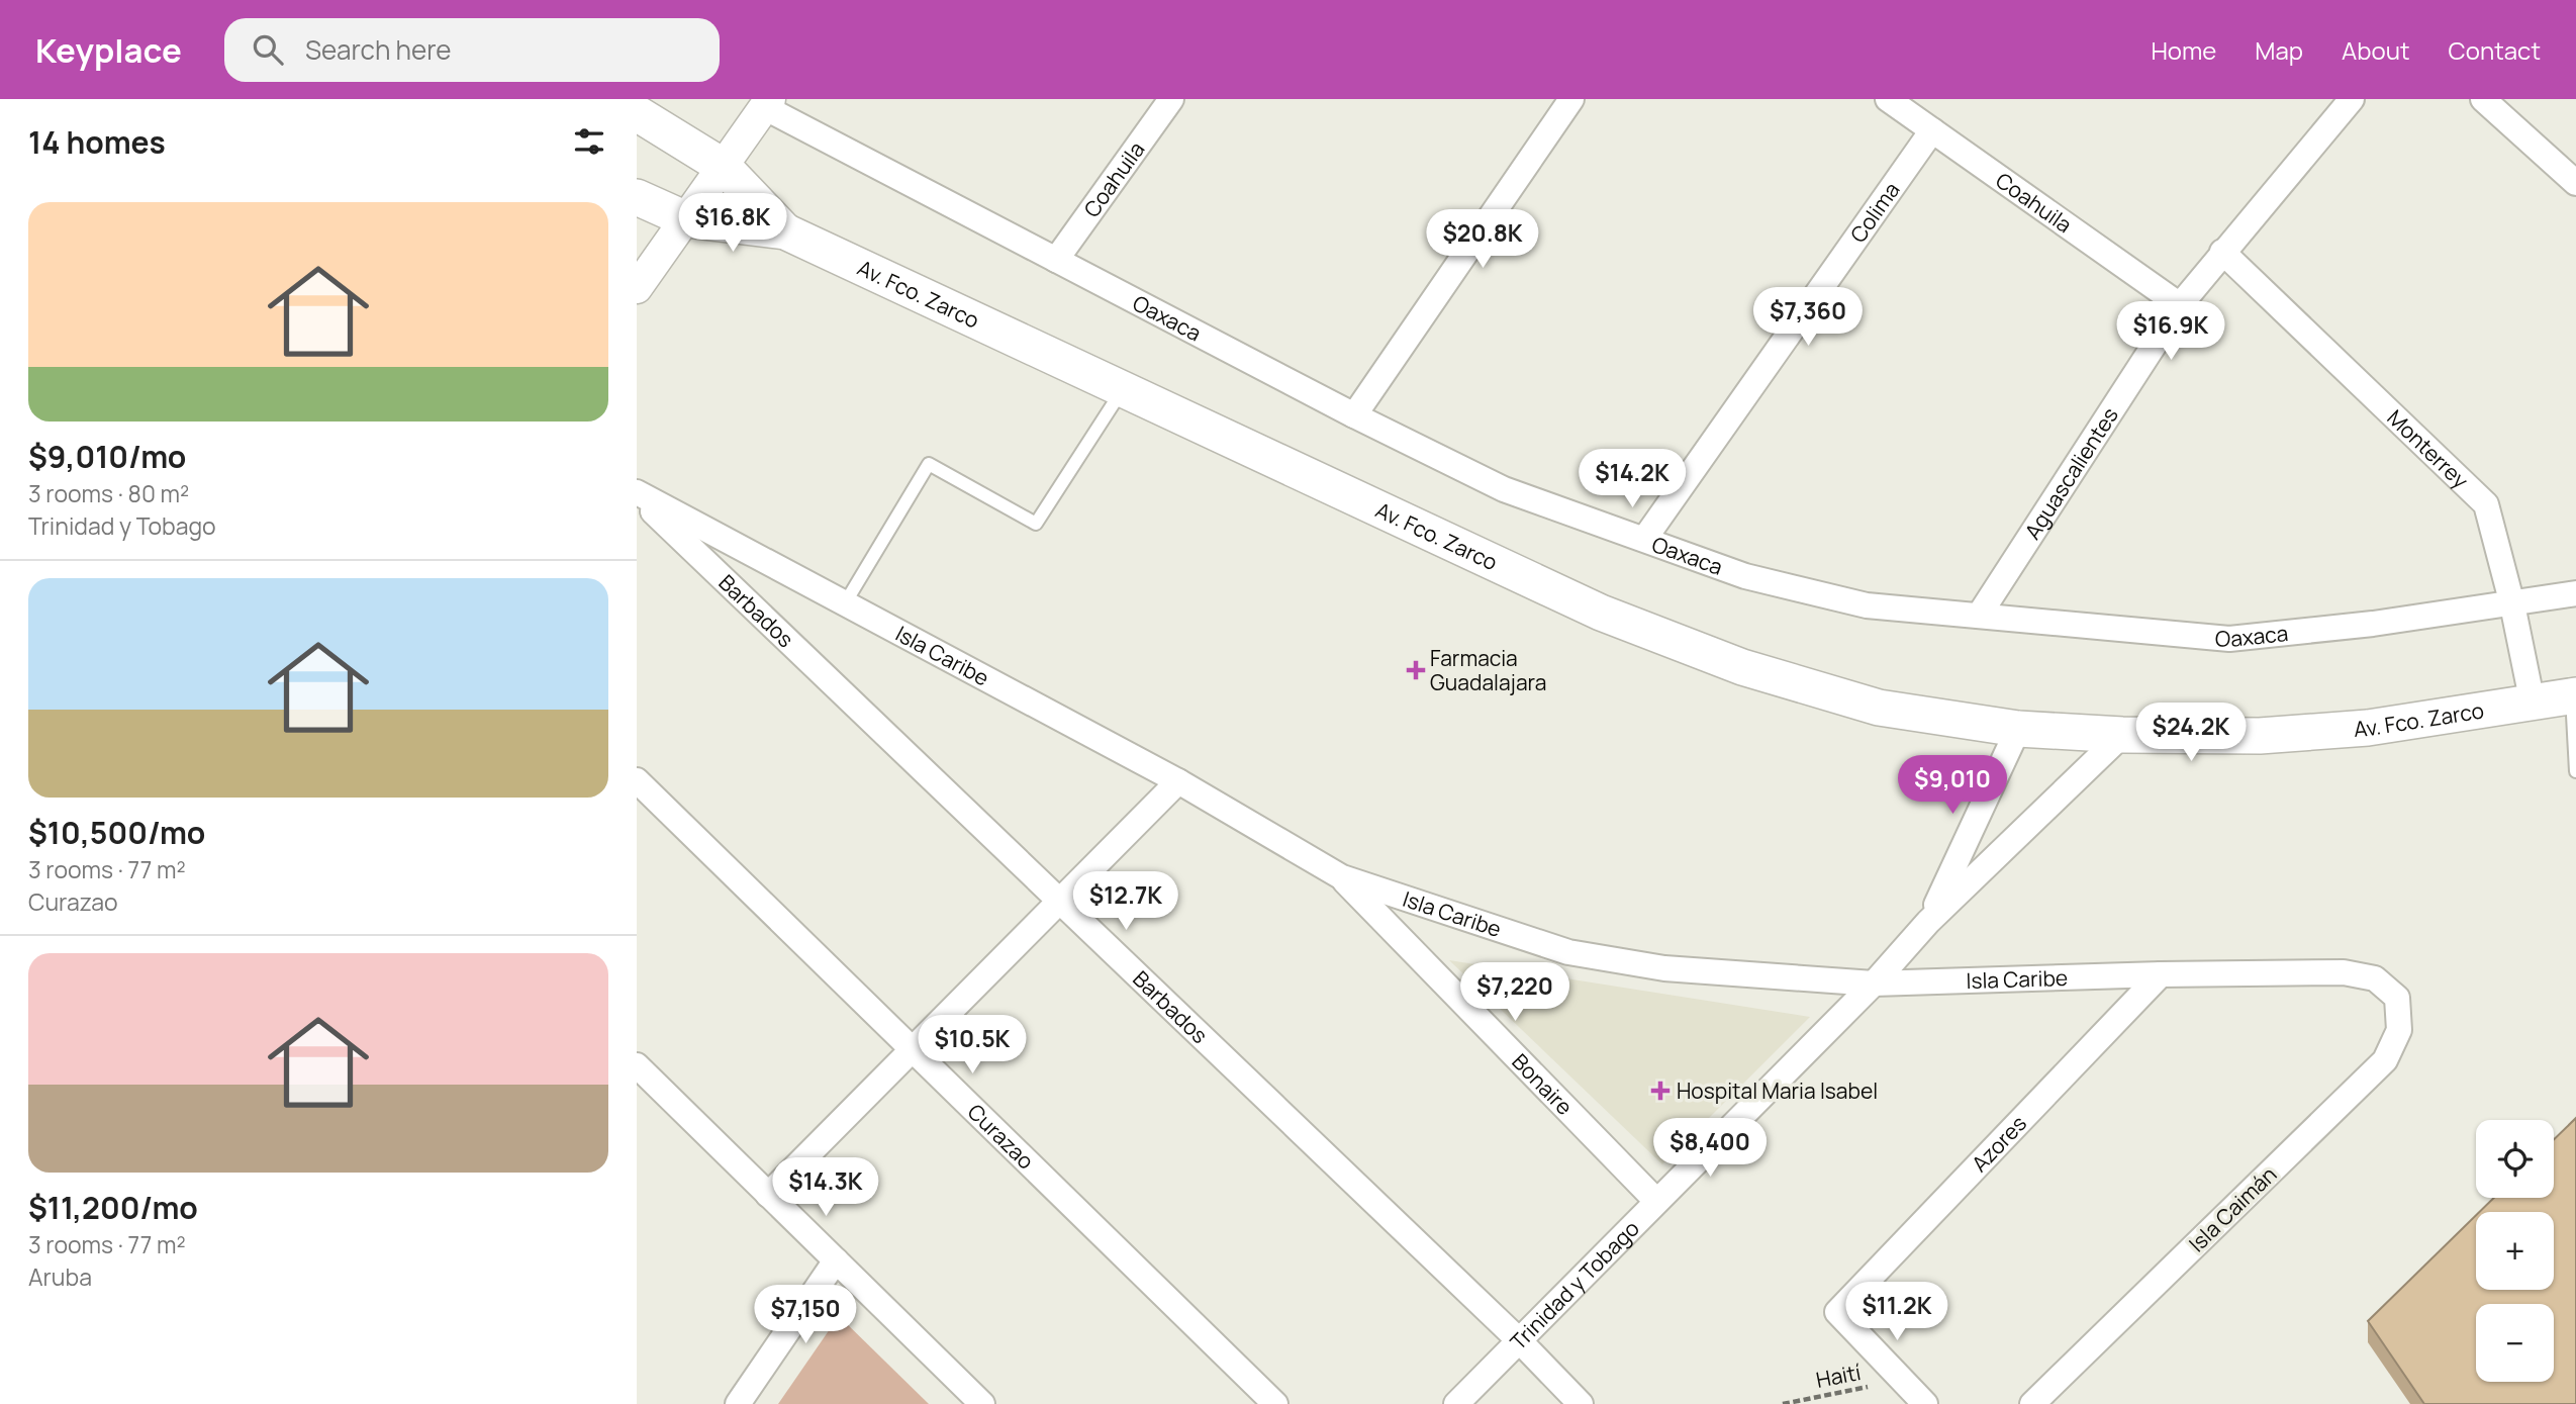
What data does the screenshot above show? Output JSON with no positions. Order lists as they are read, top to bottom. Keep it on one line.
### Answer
{"streets":{"main road":["Av. Fco. Zarco"],"street":["Coahuila","Colima","Oaxaca","Monterrey","Aguascalientes","Barbados","Isla Caribe","Bonaire","Curazao","Azores","Isla Caimán","Trinidad y Tobago"],"path":["Haití"]},"crossings":[["Coahuila","Colima"],["Coahuila","Oaxaca"],["Coahuila","Aguascalientes"],["Colima","Oaxaca"],["Av. Fco. Zarco","Monterrey"],["Av. Fco. Zarco","Trinidad y Tobago"],["Oaxaca","Monterrey"],["Oaxaca","Aguascalientes"],["Monterrey","Aguascalientes"],["Barbados","Isla Caribe"],["Barbados","Trinidad y Tobago"],["Isla Caribe","Bonaire"],["Isla Caribe","Azores"],["Isla Caribe","Isla Caimán"],["Isla Caribe","Trinidad y Tobago"],["Bonaire","Trinidad y Tobago"],["Azores","Haití"]],"places":{"health":["Farmacia Guadalajara","Hospital Maria Isabel"]},"page":{"header":"Keyplace","search":"Search here","nav":["Home","Map","About","Contact"],"heading":"14 homes","list":[{"name":"$9,010/mo","note":"3 rooms · 80 m² · Trinidad y Tobago"},{"name":"$10,500/mo","note":"3 rooms · 77 m² · Curazao"},{"name":"$11,200/mo","note":"3 rooms · 77 m² · Aruba"}],"price":["$16.8K","$20.8K","$7,360","$16.9K","$14.2K","$24.2K","$9,010","$12.7K","$7,220","$10.5K","$8,400","$14.3K","$11.2K","$7,150"],"map_buttons":["+","−"]}}
